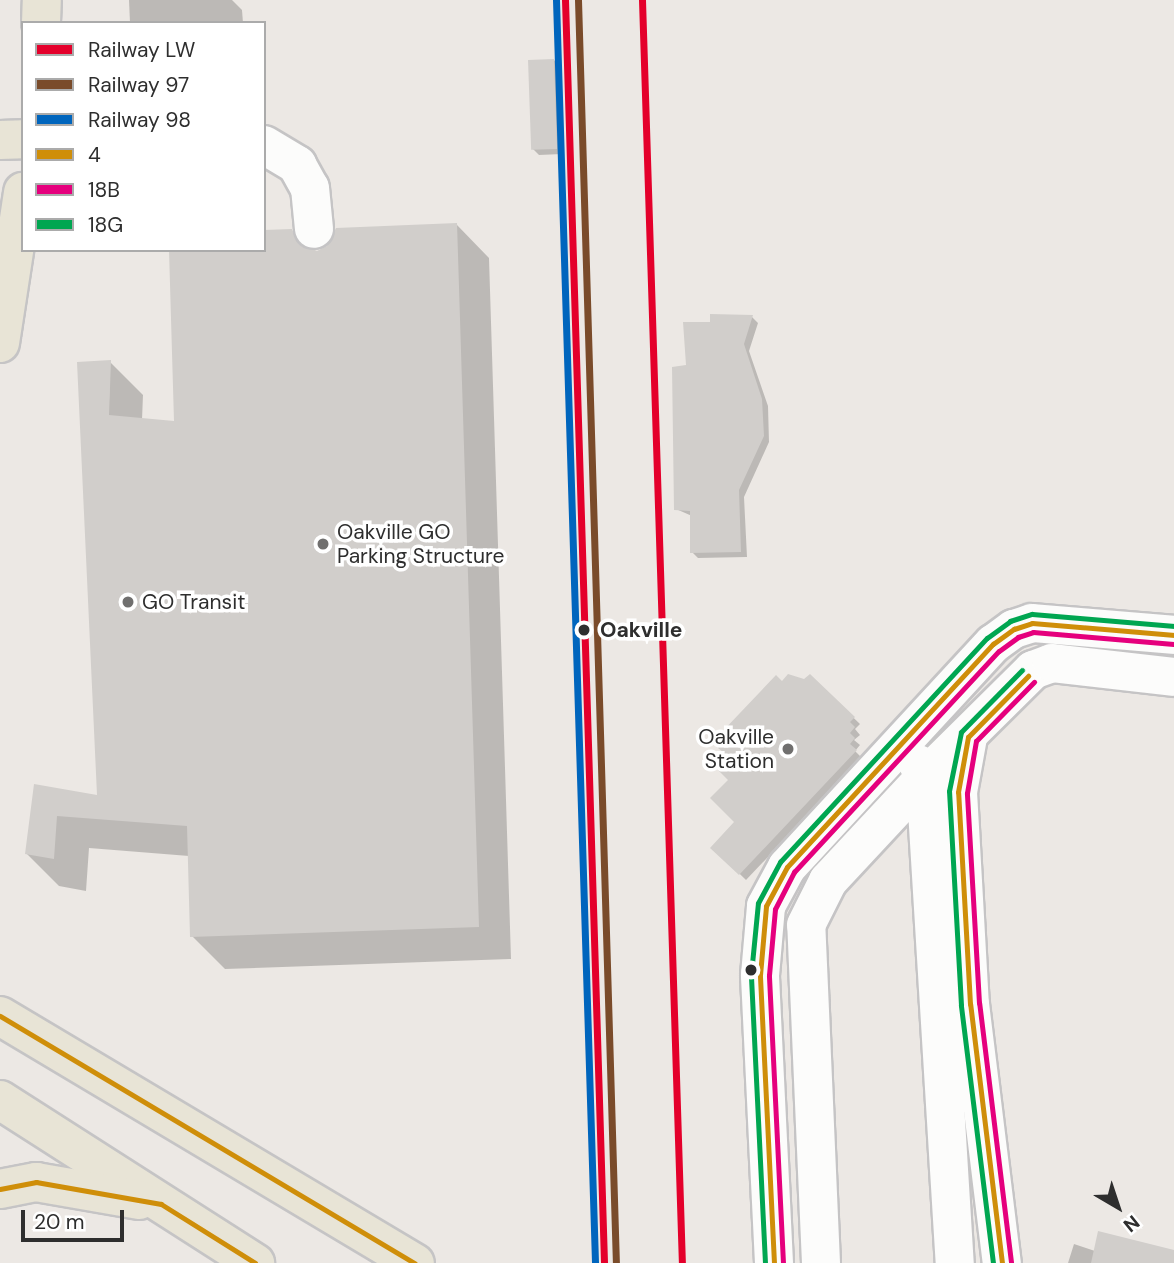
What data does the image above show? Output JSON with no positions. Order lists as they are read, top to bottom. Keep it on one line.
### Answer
{"places":["Oakville GO Parking Structure","GO Transit","Oakville","Oakville Station"],"lines":["rail line LW","rail line 97","rail line 98","transit line 18G","transit line 4","transit line 18B"],"legend":["Railway LW","Railway 97","Railway 98","4","18B","18G"],"scale_bar":"20 m","north":"bottom right"}
